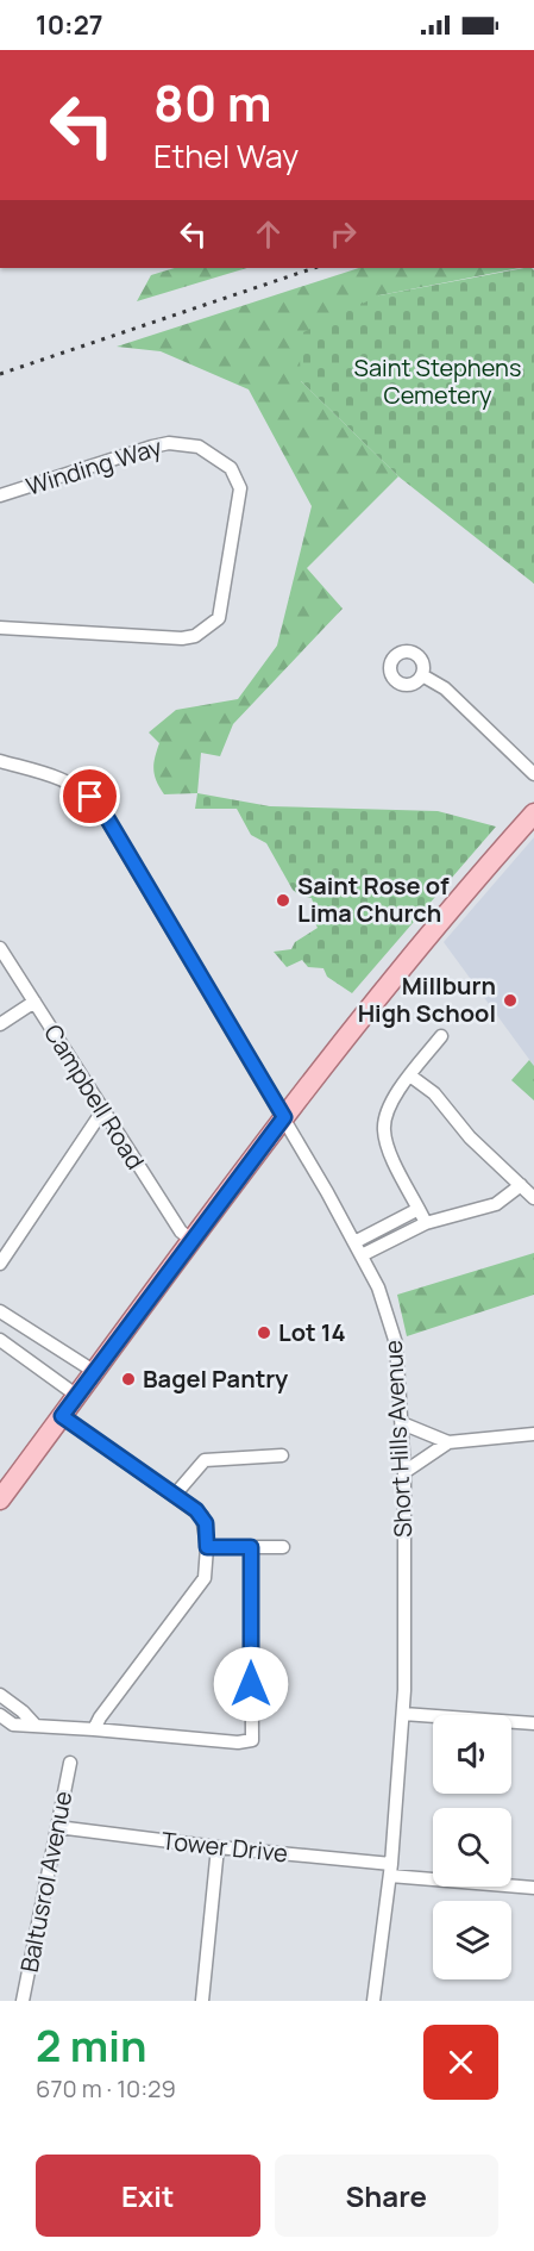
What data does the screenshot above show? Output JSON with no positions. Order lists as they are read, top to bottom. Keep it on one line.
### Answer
{"streets":{"street":["Winding Way","Campbell Road","Short Hills Avenue","Tower Drive","Baltusrol Avenue"]},"crossings":[["Short Hills Avenue","Tower Drive"],["Tower Drive","Baltusrol Avenue"]],"parks":["Saint Stephens Cemetery"],"places":["Saint Rose of Lima Church","Millburn High School","Lot 14","Bagel Pantry"],"page":{"status":"10:27","turn":["80 m","Ethel Way"],"heading":["2 min","670 m · 10:29"],"buttons":["Exit","Share"]}}
